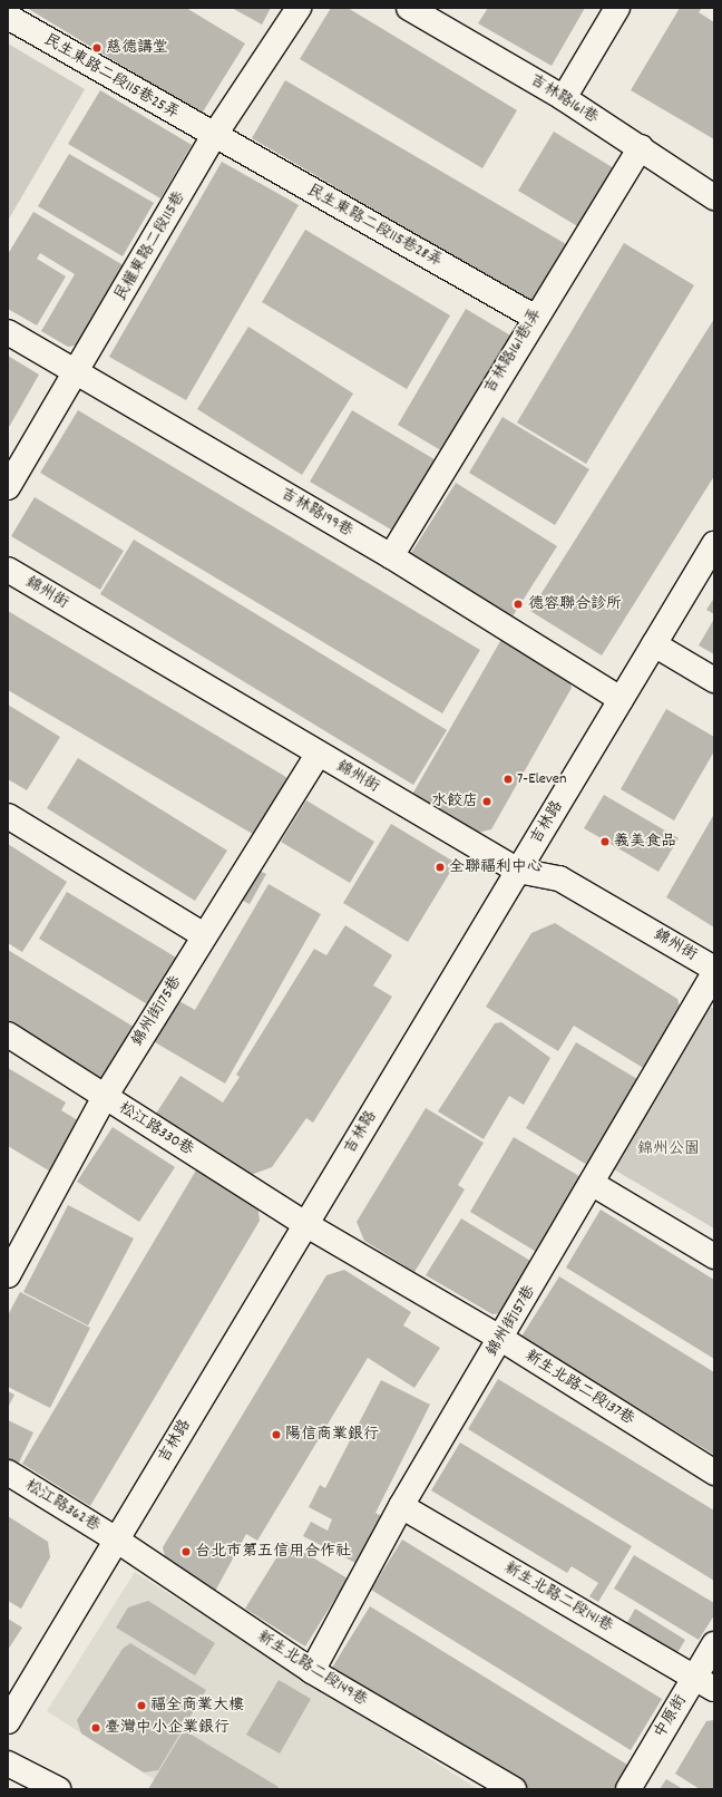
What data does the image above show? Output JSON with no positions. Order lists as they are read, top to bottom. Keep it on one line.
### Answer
{"streets":{"street":["民生東路二段115巷25弄","吉林路161巷","民生東路二段115巷28弄","民權東路二段115巷","吉林路161巷1弄","吉林路199巷","錦州街","吉林路","錦州街175巷","松江路330巷","錦州街157巷","新生北路二段137巷","松江路362巷","新生北路二段141巷","新生北路二段149巷","中原街"]},"crossings":[["民生東路二段115巷25弄","民生東路二段115巷28弄"],["民生東路二段115巷25弄","民權東路二段115巷"],["吉林路161巷","吉林路161巷1弄"],["民生東路二段115巷28弄","民權東路二段115巷"],["民生東路二段115巷28弄","吉林路161巷1弄"],["民權東路二段115巷","吉林路199巷"],["吉林路161巷1弄","吉林路199巷"],["吉林路199巷","吉林路"],["錦州街","吉林路"],["錦州街","錦州街175巷"],["吉林路","松江路330巷"],["吉林路","新生北路二段137巷"],["吉林路","松江路362巷"],["吉林路","新生北路二段149巷"],["錦州街175巷","松江路330巷"],["松江路330巷","新生北路二段137巷"],["錦州街157巷","新生北路二段137巷"],["錦州街157巷","新生北路二段141巷"],["錦州街157巷","新生北路二段149巷"],["松江路362巷","新生北路二段149巷"],["新生北路二段141巷","中原街"]],"parks":["錦州公園"],"places":["慈德講堂","德容聯合診所","7-Eleven","水餃店","義美食品","全聯福利中心","陽信商業銀行","台北市第五信用合作社","福全商業大樓","臺灣中小企業銀行"]}
